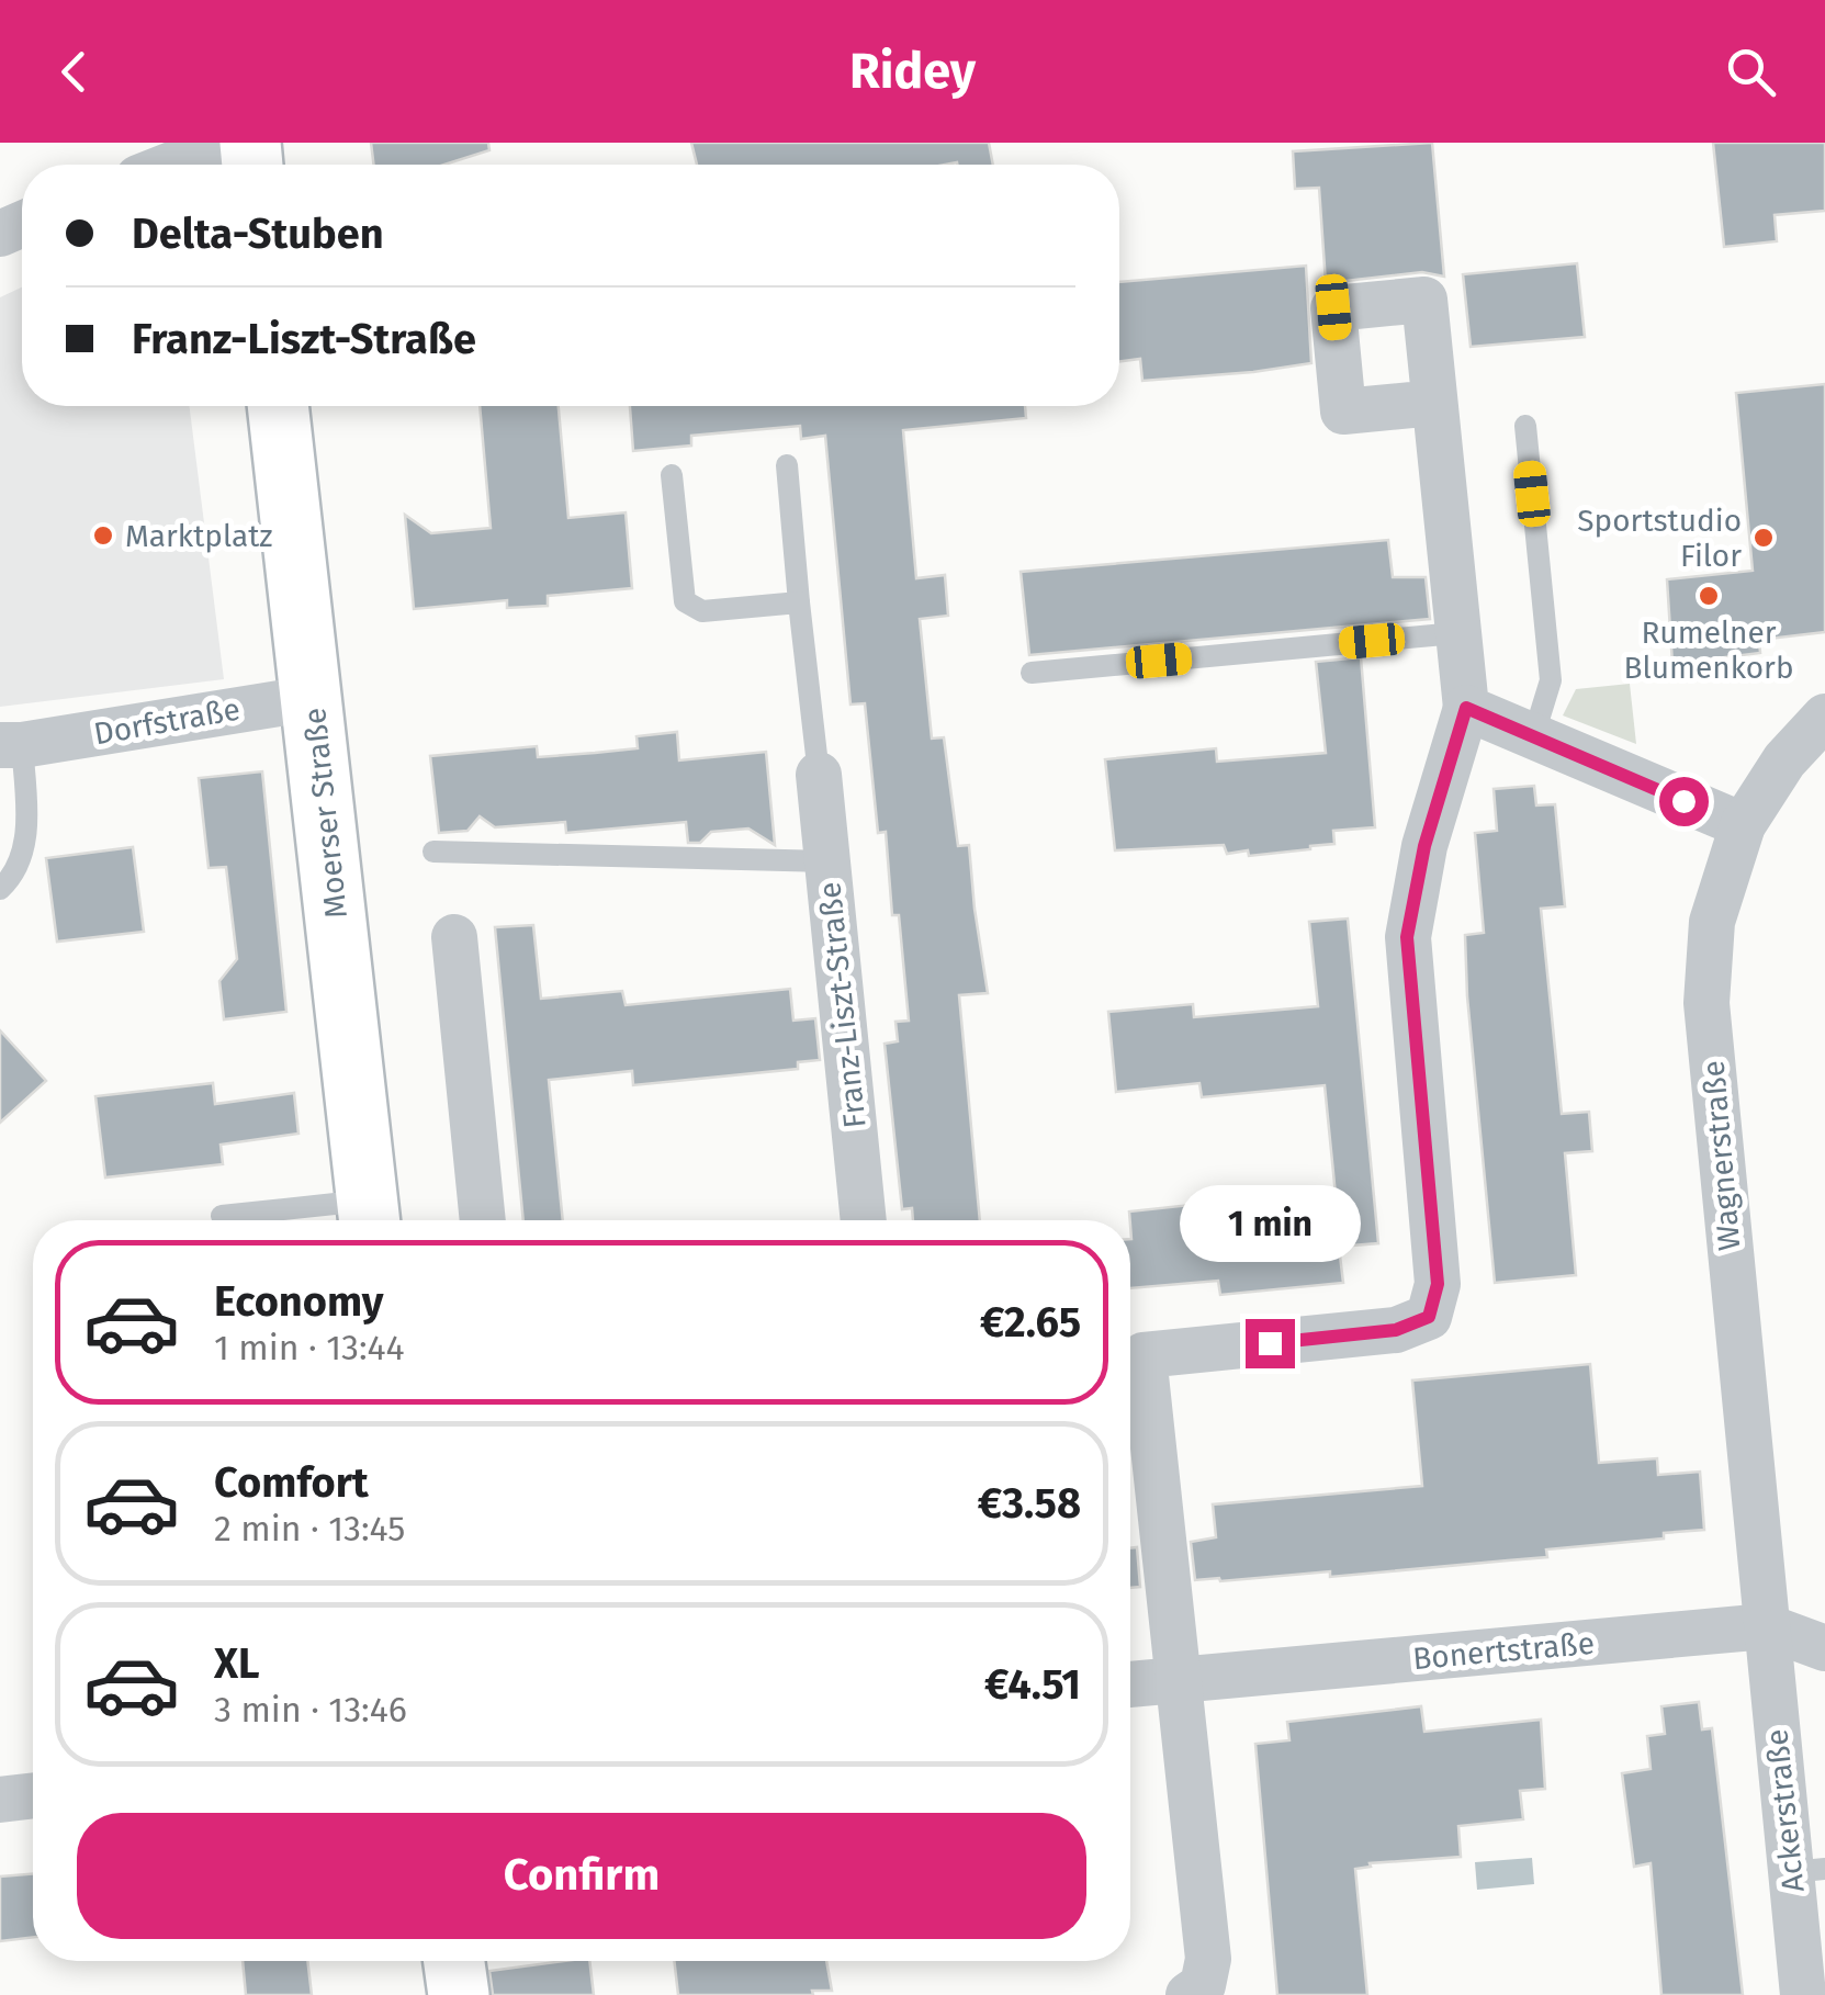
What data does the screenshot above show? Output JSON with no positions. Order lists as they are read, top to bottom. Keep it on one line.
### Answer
{"streets":{"main road":["Moerser Straße"],"street":["Dorfstraße","Franz-Liszt-Straße","Wagnerstraße","Bonertstraße","Ackerstraße"]},"crossings":[["Dorfstraße","Moerser Straße"],["Wagnerstraße","Bonertstraße"],["Wagnerstraße","Ackerstraße"],["Bonertstraße","Ackerstraße"]],"places":["Marktplatz","Sportstudio Filor","Rumelner Blumenkorb"],"page":{"header":"Ridey","banner":["Delta-Stuben","Franz-Liszt-Straße"],"bubble":"1 min","list":[{"name":"Economy","note":"1 min · 13:44","value":"€2.65"},{"name":"Comfort","note":"2 min · 13:45","value":"€3.58"},{"name":"XL","note":"3 min · 13:46","value":"€4.51"}],"buttons":"Confirm"}}
